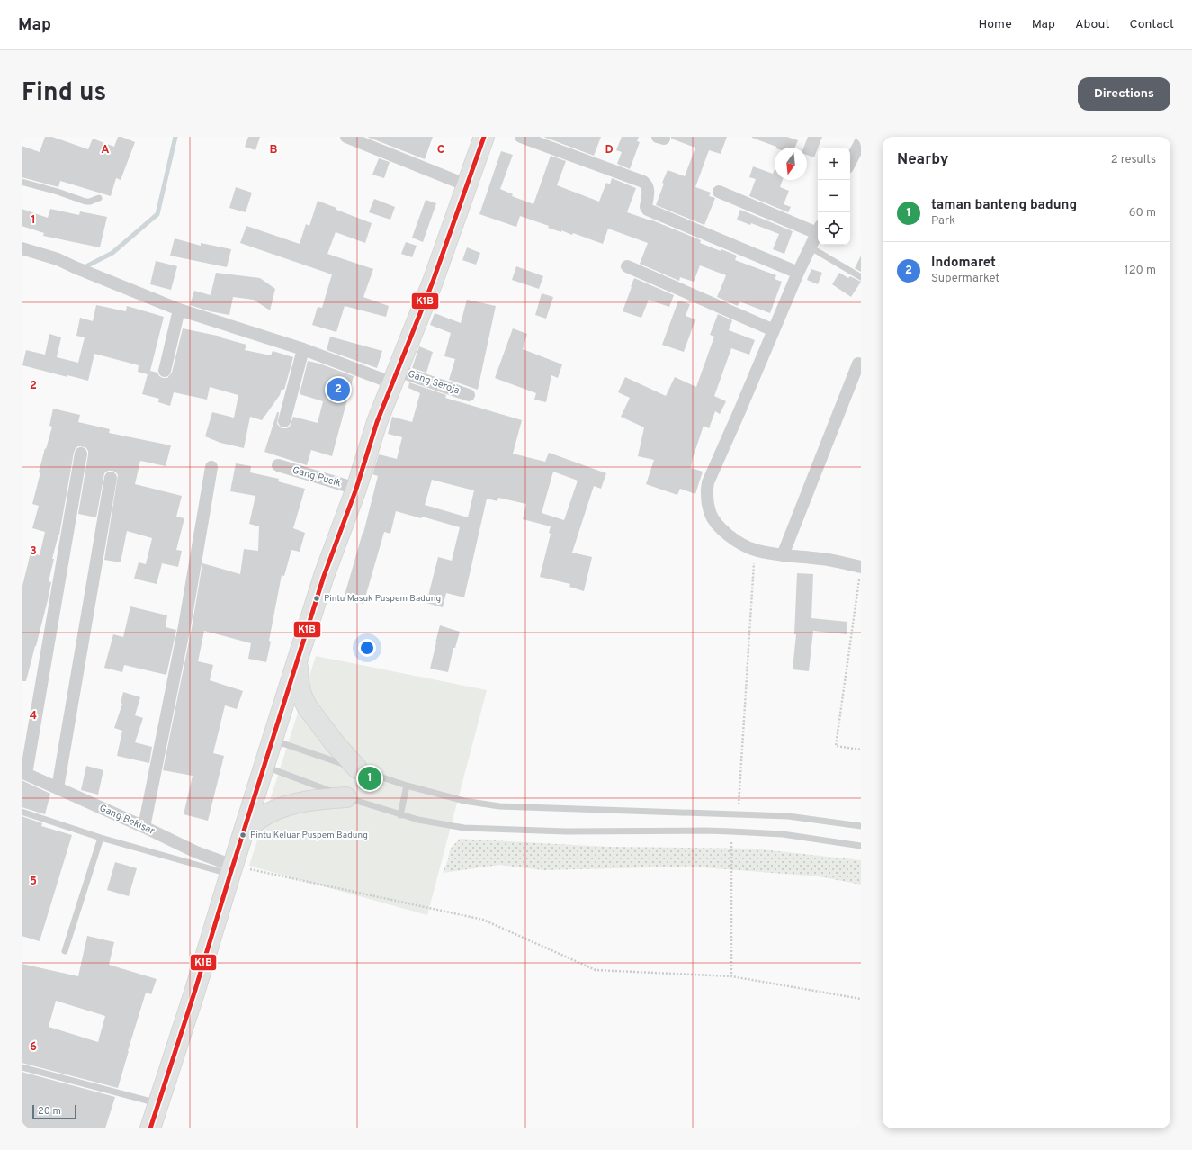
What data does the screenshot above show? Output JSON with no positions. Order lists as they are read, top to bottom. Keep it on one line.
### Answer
{"streets":{"street":["Gang Seroja","Gang Pucik","Gang Bekisar"]},"places":["Pintu Masuk Puspem Badung","Pintu Keluar Puspem Badung"],"lines":["transit line K1B"],"scale_bar":"20 m","north":"bottom","page":{"header":"Map","nav":["Home","Map","About","Contact"],"title":"Find us","buttons":"Directions","heading":["Nearby","2 results"],"map_buttons":["+","−"],"list":[{"mark":"1","name":"taman banteng badung","note":"Park","value":"60 m"},{"mark":"2","name":"Indomaret","note":"Supermarket","value":"120 m"}],"pins":["2","1"],"scale":"20 m"},"grid":{"columns":["A","B","C","D"],"rows":["1","2","3","4","5","6"]}}
